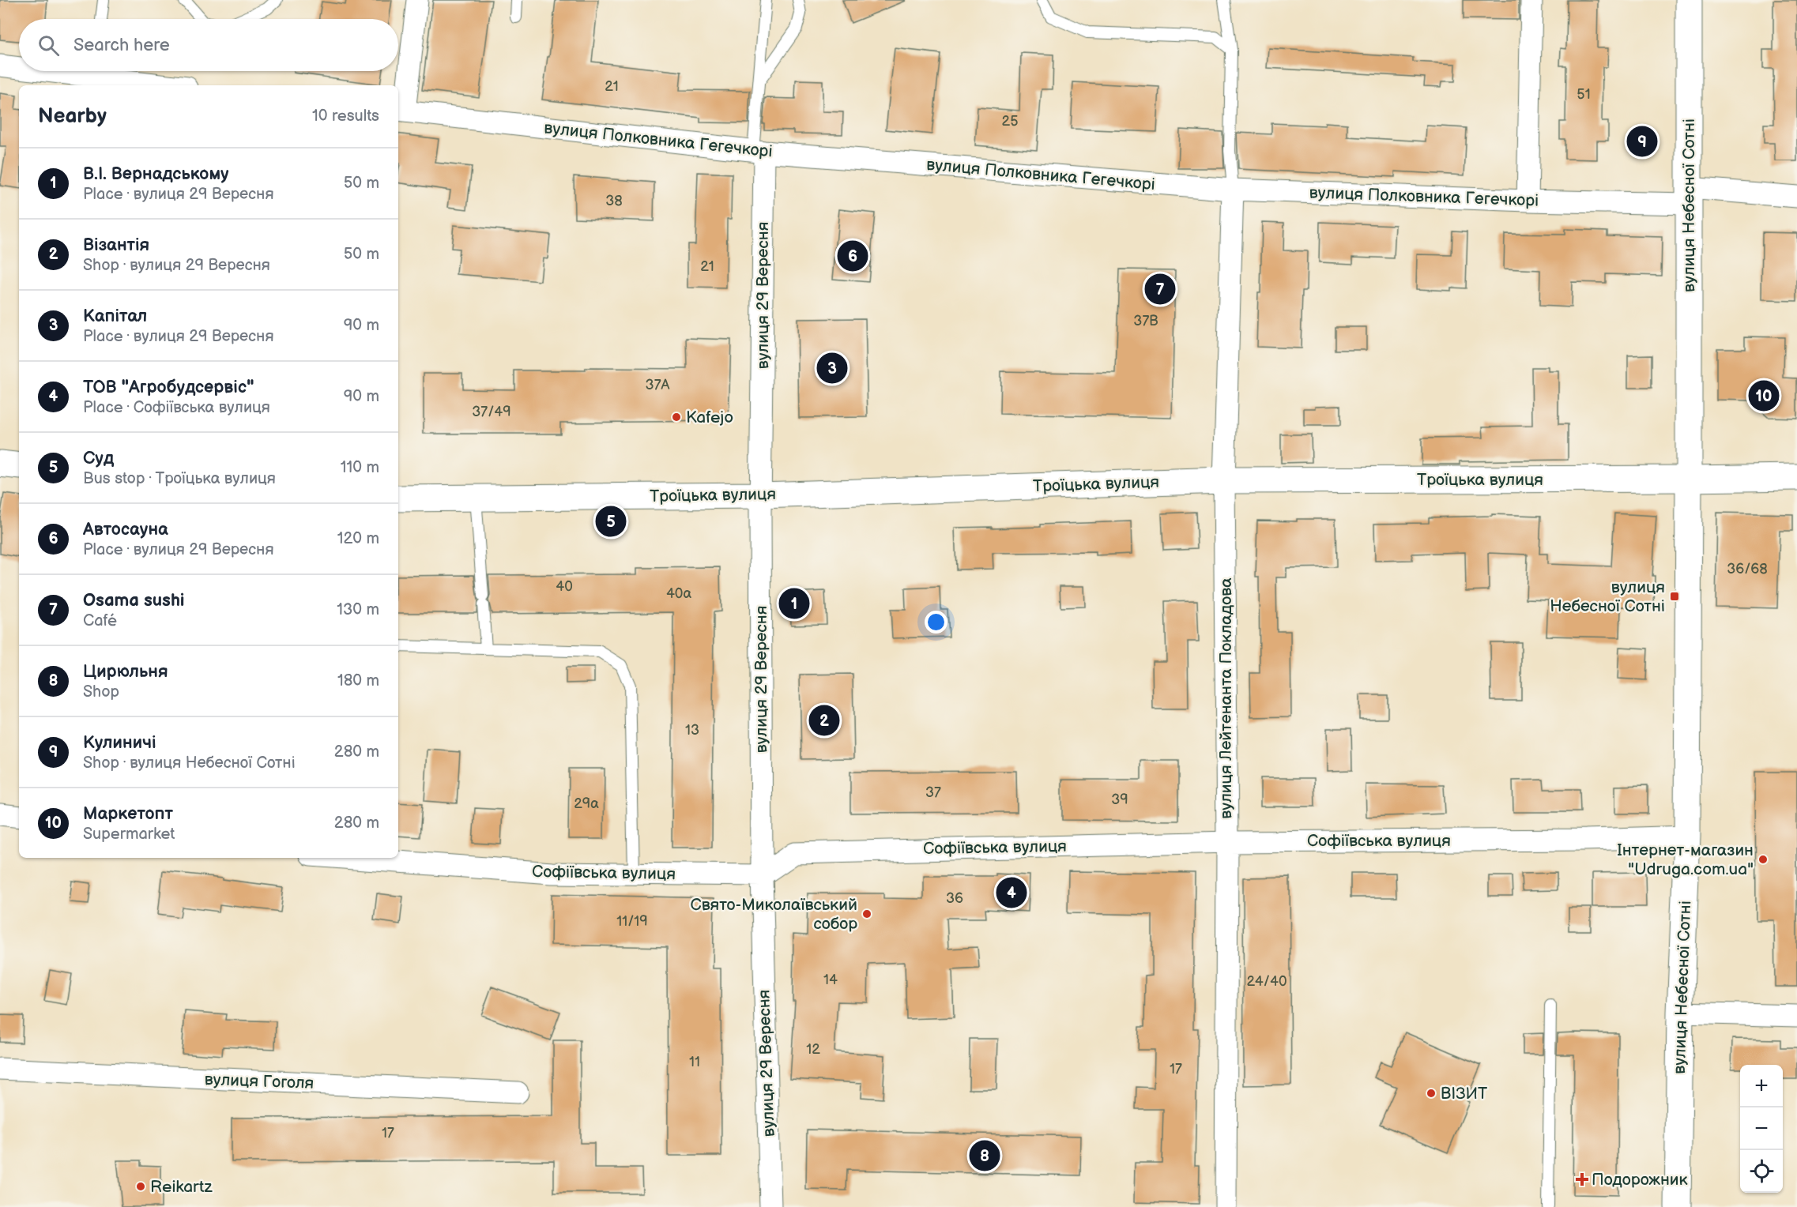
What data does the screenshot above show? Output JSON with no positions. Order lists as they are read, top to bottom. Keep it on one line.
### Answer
{"streets":{"main road":["вулиця Небесної Сотні","Троїцька вулиця"],"street":["вулиця Полковника Гегечкорі","вулиця 29 Вересня","вулиця Лейтенанта Покладова","Софіївська вулиця","вулиця Гоголя"]},"crossings":[["вулиця Полковника Гегечкорі","вулиця Небесної Сотні"],["вулиця Полковника Гегечкорі","вулиця 29 Вересня"],["вулиця Полковника Гегечкорі","вулиця Лейтенанта Покладова"],["вулиця Небесної Сотні","Троїцька вулиця"],["вулиця Небесної Сотні","Софіївська вулиця"],["вулиця 29 Вересня","Троїцька вулиця"],["вулиця 29 Вересня","Софіївська вулиця"],["Троїцька вулиця","вулиця Лейтенанта Покладова"],["вулиця Лейтенанта Покладова","Софіївська вулиця"]],"places":{"other":["Kafejo","Iнтернет-магазин \"Udruga.com.ua\"","Свято-Миколаївський собор","ВІЗИТ","Reikartz"],"transit":["вулиця Небесної Сотні"],"health":["Подорожник"]},"house_numbers":["21","51","25","38","21","37В","37А","37/49","36/68","40","40а","13","37","39","29а","36","11/19","14","24/40","12","11","17","17"],"page":{"search":"Search here","heading":["Nearby","10 results"],"pins":["9","6","7","3","10","5","1","2","4","8"],"list":[{"mark":"1","name":"В.І. Вернадському","note":"Place · вулиця 29 Вересня","value":"50 m"},{"mark":"2","name":"Візантія","note":"Shop · вулиця 29 Вересня","value":"50 m"},{"mark":"3","name":"Капітал","note":"Place · вулиця 29 Вересня","value":"90 m"},{"mark":"4","name":"ТОВ \"Агробудсервіс\"","note":"Place · Софіївська вулиця","value":"90 m"},{"mark":"5","name":"Суд","note":"Bus stop · Троїцька вулиця","value":"110 m"},{"mark":"6","name":"Автосауна","note":"Place · вулиця 29 Вересня","value":"120 m"},{"mark":"7","name":"Osama sushi","note":"Café","value":"130 m"},{"mark":"8","name":"Цирюльня","note":"Shop","value":"180 m"},{"mark":"9","name":"Кулиничі","note":"Shop · вулиця Небесної Сотні","value":"280 m"},{"mark":"10","name":"Маркетопт","note":"Supermarket","value":"280 m"}],"map_buttons":["+","−"]}}
